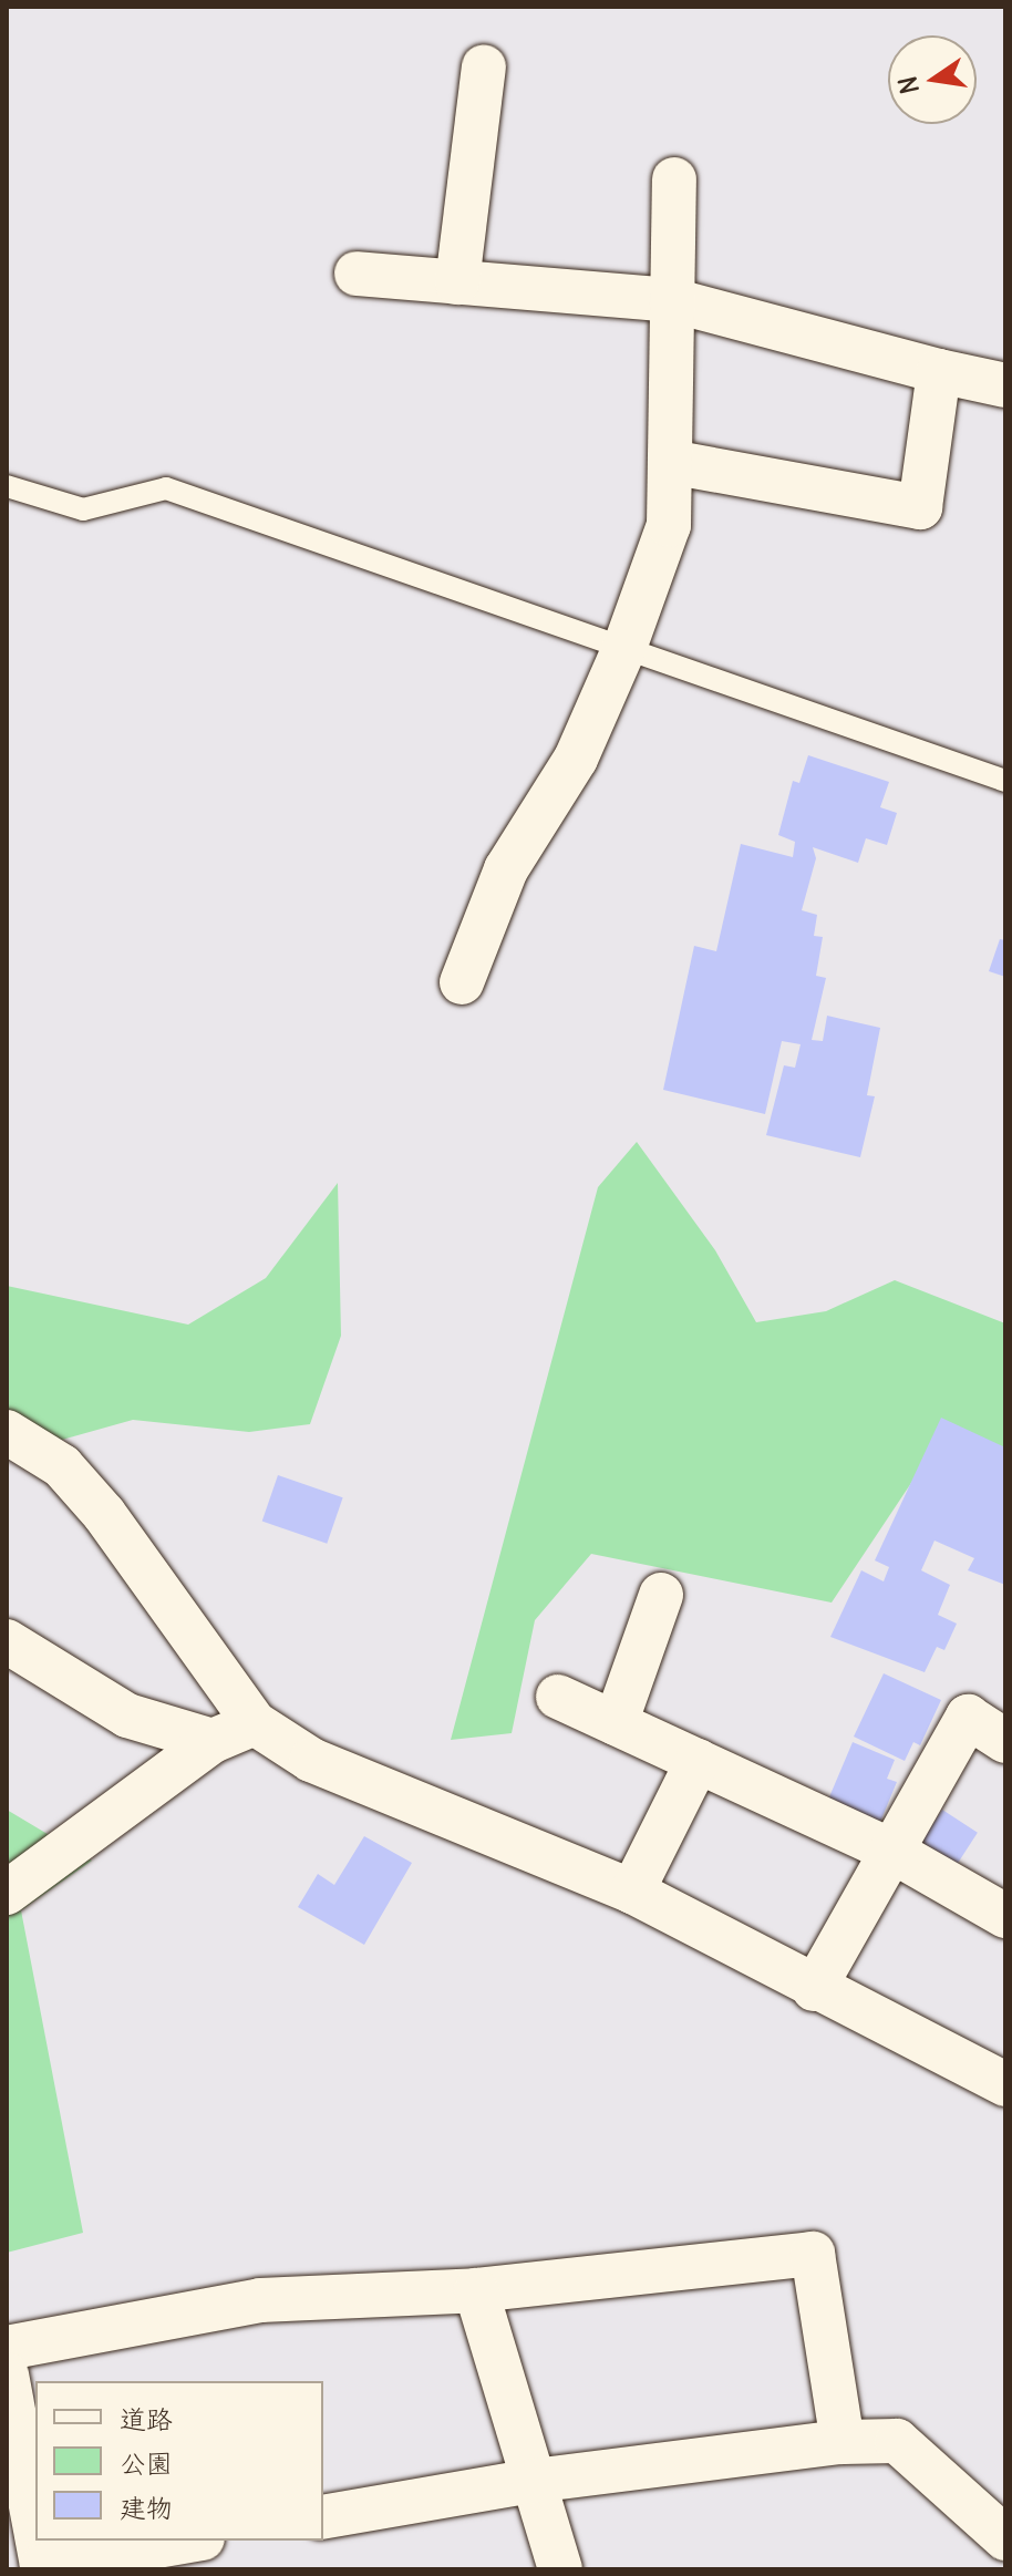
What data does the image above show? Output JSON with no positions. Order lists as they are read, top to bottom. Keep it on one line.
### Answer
{"legend":["道路","公園","建物"],"north":"left"}
